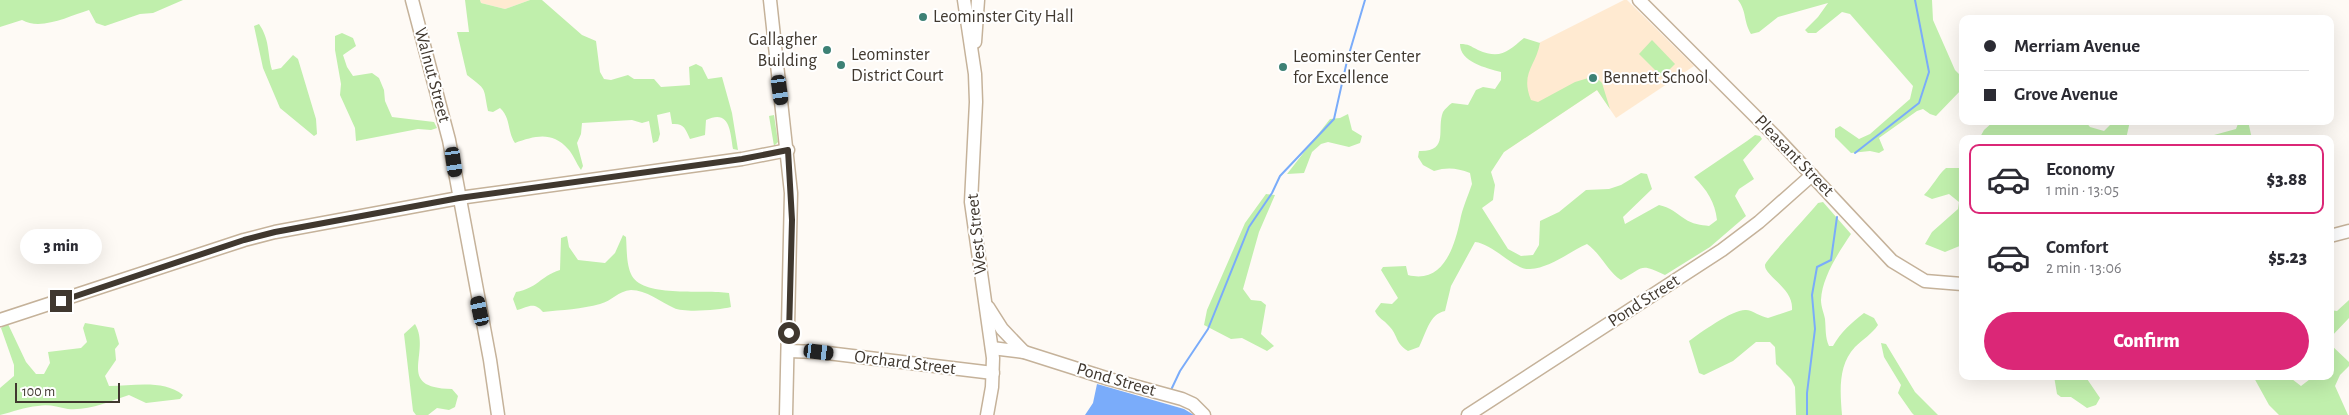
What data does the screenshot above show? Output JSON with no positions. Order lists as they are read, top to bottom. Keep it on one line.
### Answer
{"streets":{"street":["Walnut Street","Pleasant Street","West Street","Pond Street","Orchard Street"]},"crossings":[["Pleasant Street","Pond Street"],["West Street","Pond Street"],["West Street","Orchard Street"]],"places":["Leominster City Hall","Gallagher Building","Leominster District Court","Leominster Center for Excellence","Bennett School"],"scale_bar":"100 m","page":{"banner":["Merriam Avenue","Grove Avenue"],"list":[{"name":"Economy","note":"1 min · 13:05","value":"$3.88"},{"name":"Comfort","note":"2 min · 13:06","value":"$5.23"}],"bubble":"3 min","buttons":"Confirm","scale":"100 m"}}
